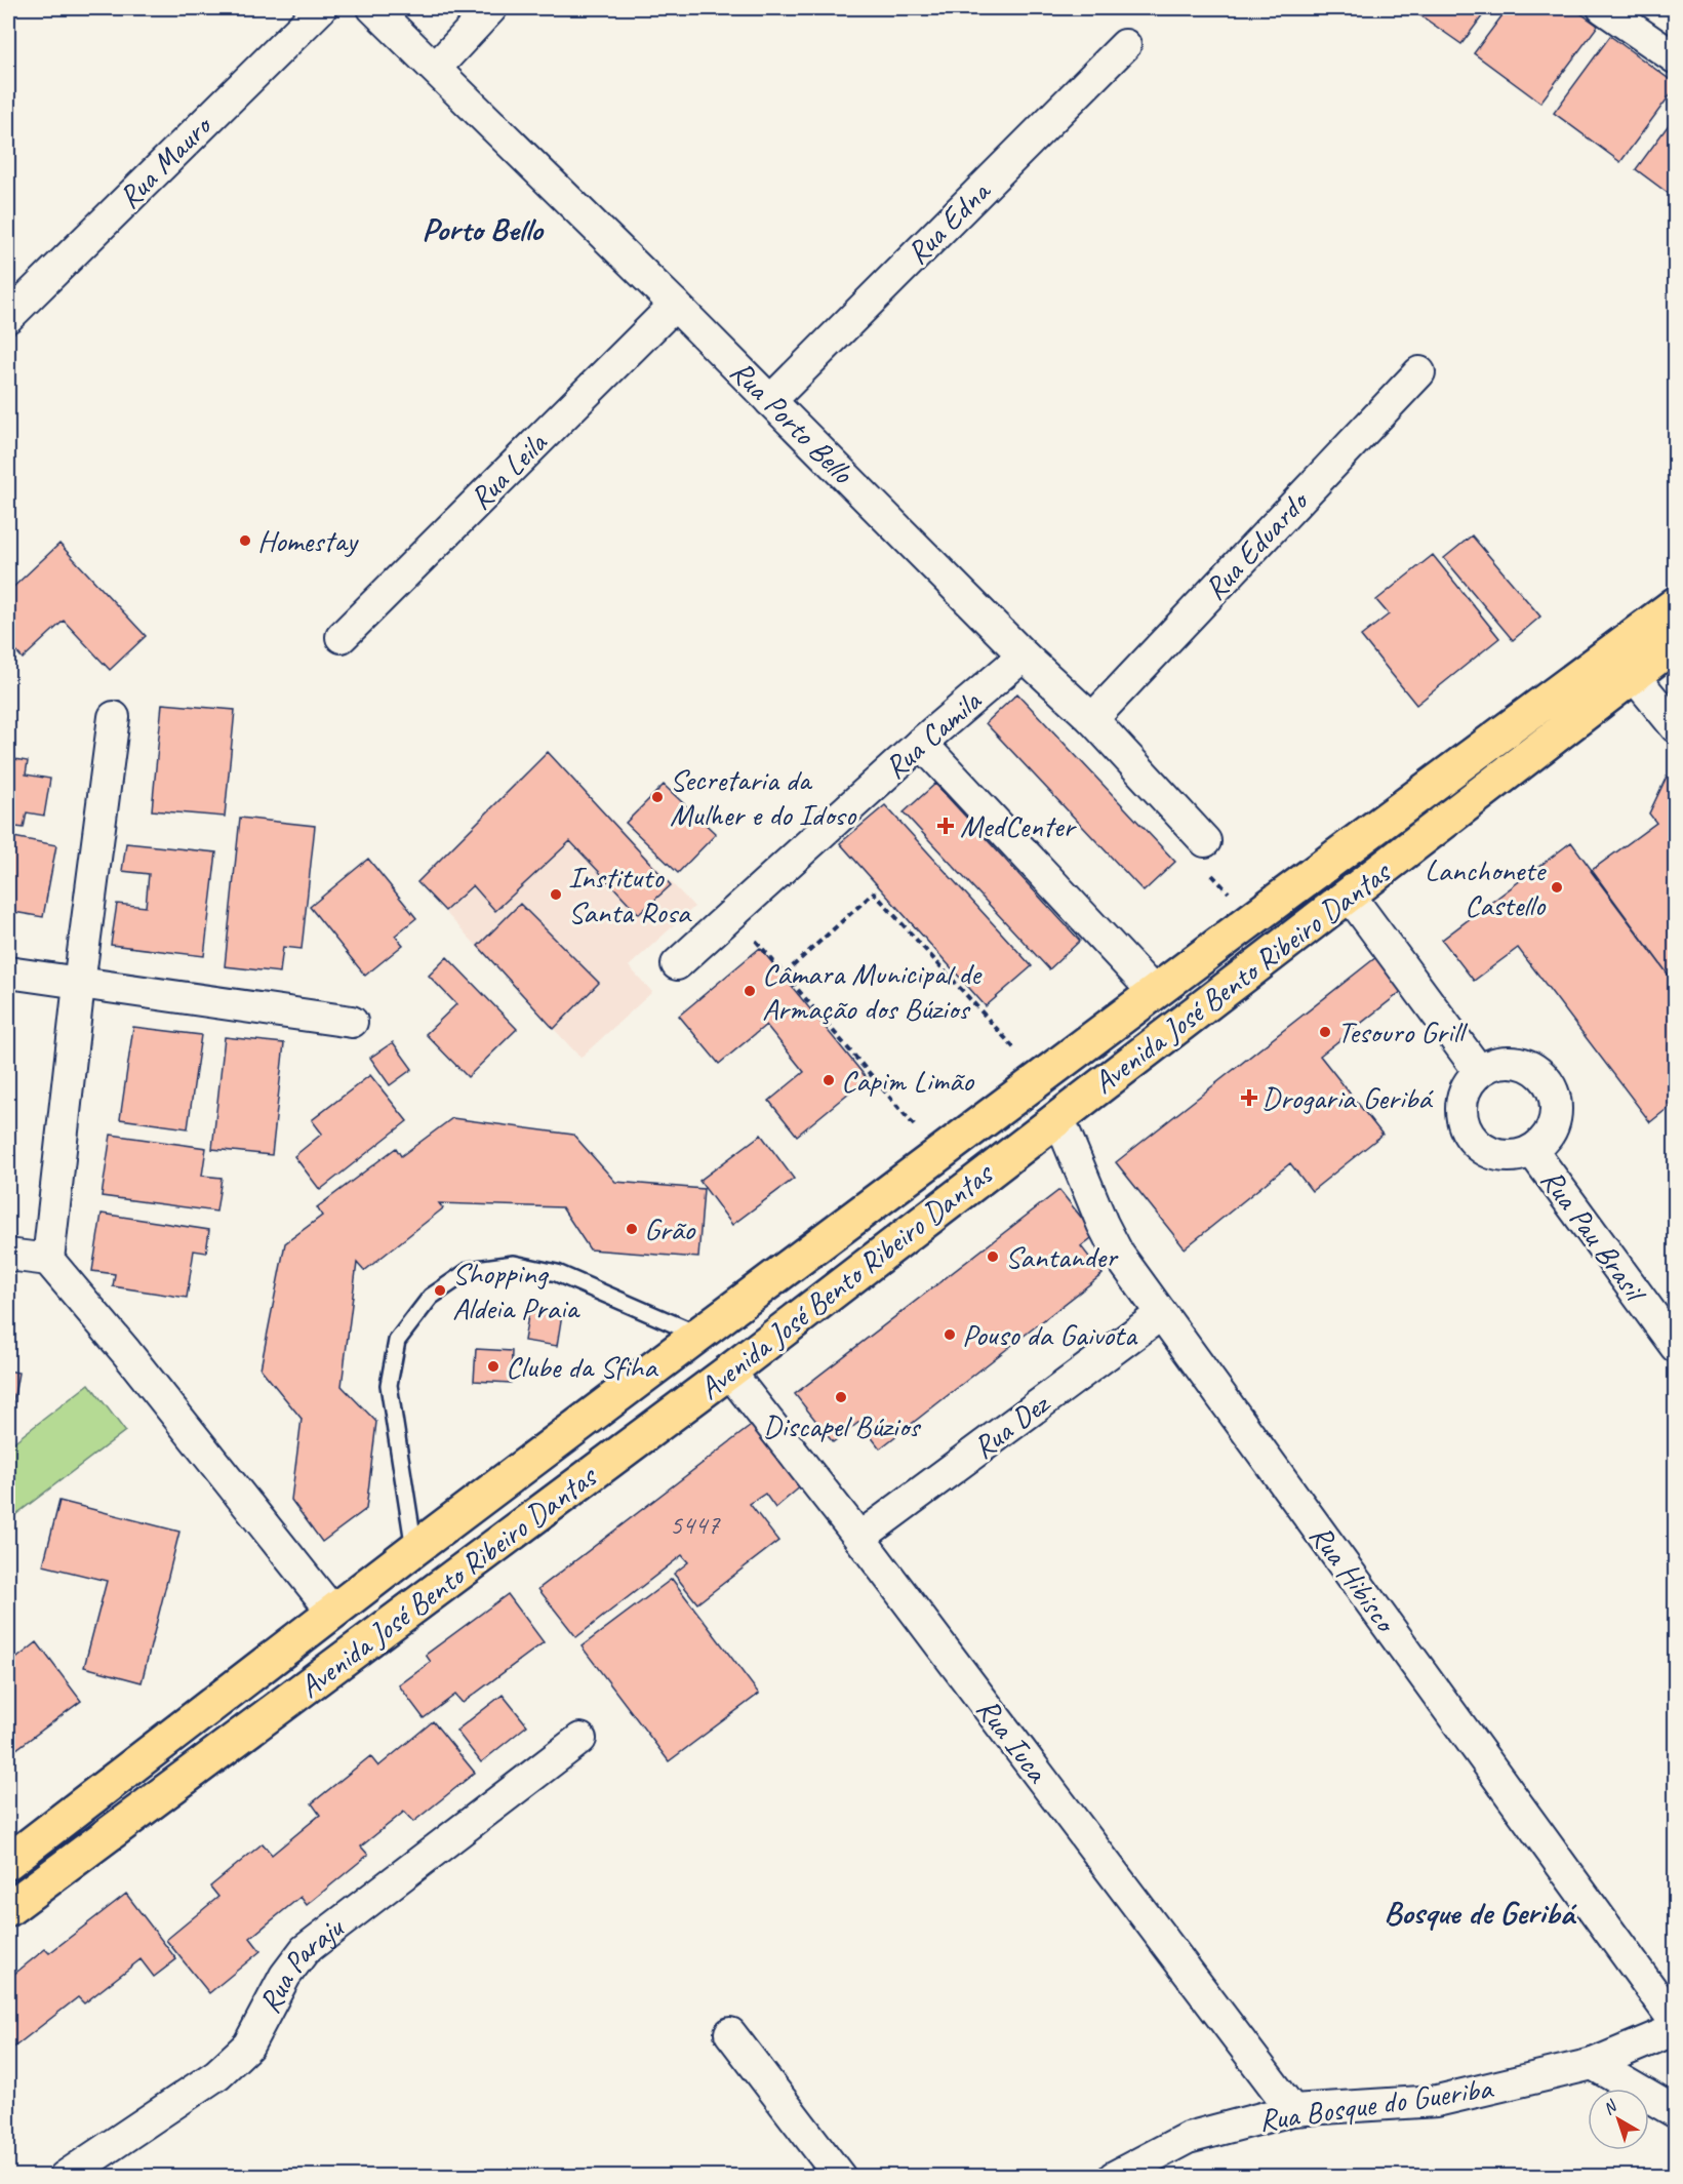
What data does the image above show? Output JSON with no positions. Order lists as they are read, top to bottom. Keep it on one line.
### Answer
{"streets":{"main road":["Avenida José Bento Ribeiro Dantas"],"street":["Rua Mauro","Rua Edna","Rua Porto Bello","Rua Leila","Rua Eduardo","Rua Camila","Rua Pau Brasil","Rua Dez","Rua Hibisco","Rua Iuca","Rua Paraju","Rua Bosque do Gueriba"]},"crossings":[["Rua Edna","Rua Porto Bello"],["Rua Porto Bello","Rua Leila"],["Rua Porto Bello","Rua Eduardo"],["Rua Porto Bello","Rua Camila"],["Avenida José Bento Ribeiro Dantas","Rua Hibisco"],["Avenida José Bento Ribeiro Dantas","Rua Iuca"],["Rua Dez","Rua Hibisco"],["Rua Dez","Rua Iuca"],["Rua Iuca","Rua Bosque do Gueriba"]],"districts":["Porto Bello","Bosque de Geribá"],"places":{"other":["Homestay","Secretaria da Mulher e do Idoso","Lanchonete Castello","Instituto Santa Rosa","Câmara Municipal de Armação dos Búzios","Tesouro Grill","Capim Limão","Grão","Santander","Shopping Aldeia Praia","Pouso da Gaivota","Clube da Sfiha","Discapel Búzios"],"health":["MedCenter","Drogaria Geribá"]},"house_numbers":["5447"],"north":"top left"}
